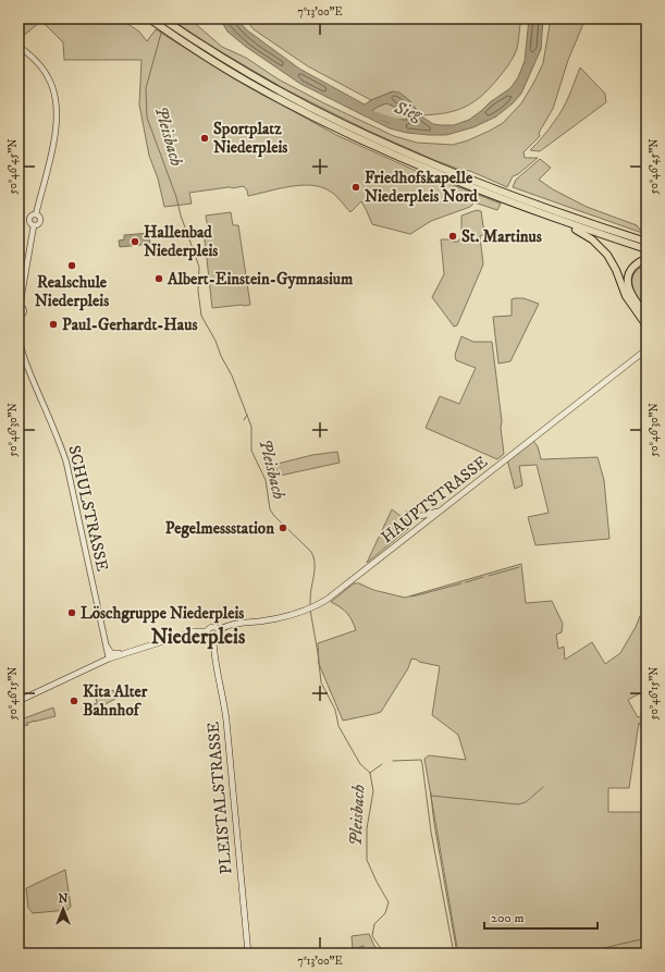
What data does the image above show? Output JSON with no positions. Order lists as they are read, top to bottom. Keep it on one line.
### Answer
{"streets":{"main road":["HAUPTSTRASSE","PLEISTALSTRASSE"],"street":["SCHULSTRASSE"]},"crossings":[["HAUPTSTRASSE","PLEISTALSTRASSE"]],"districts":["Niederpleis"],"water":["Sieg","Pleisbach"],"places":["Sportplatz Niederpleis","Friedhofskapelle Niederpleis Nord","St. Martinus","Hallenbad Niederpleis","Realschule Niederpleis","Albert-Einstein-Gymnasium","Paul-Gerhardt-Haus","Pegelmessstation","Löschgruppe Niederpleis","Kita Alter Bahnhof"],"scale_bar":"200 m","north":"top","coordinates":["7°13'00\"E","50°46'45\"N","50°46'30\"N","50°46'15\"N"]}
